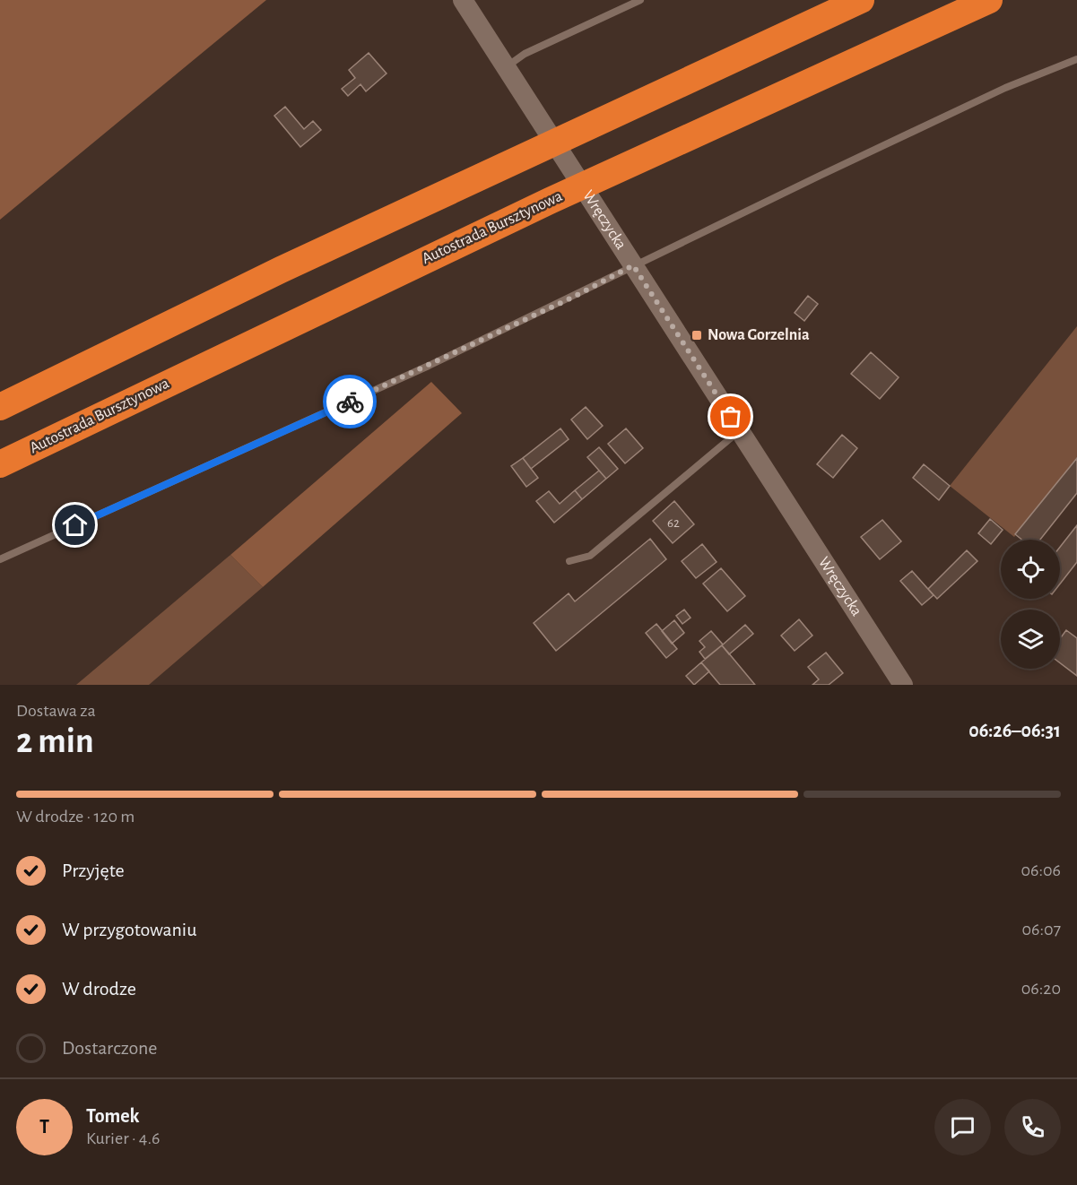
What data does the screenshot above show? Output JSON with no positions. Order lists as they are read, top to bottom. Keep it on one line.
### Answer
{"streets":{"highway":["Autostrada Bursztynowa"],"main road":["Wręczycka"]},"places":{"transit":["Nowa Gorzelnia"]},"house_numbers":["62"],"page":{"heading":["2 min","Dostawa za","06:26–06:31"],"panel":["Tomek","Kurier · 4.6"],"bar":"W drodze · 120 m","list":[["Przyjęte","06:06"],["W przygotowaniu","06:07"],["W drodze","06:20"],"Dostarczone"],"round":"T"}}
